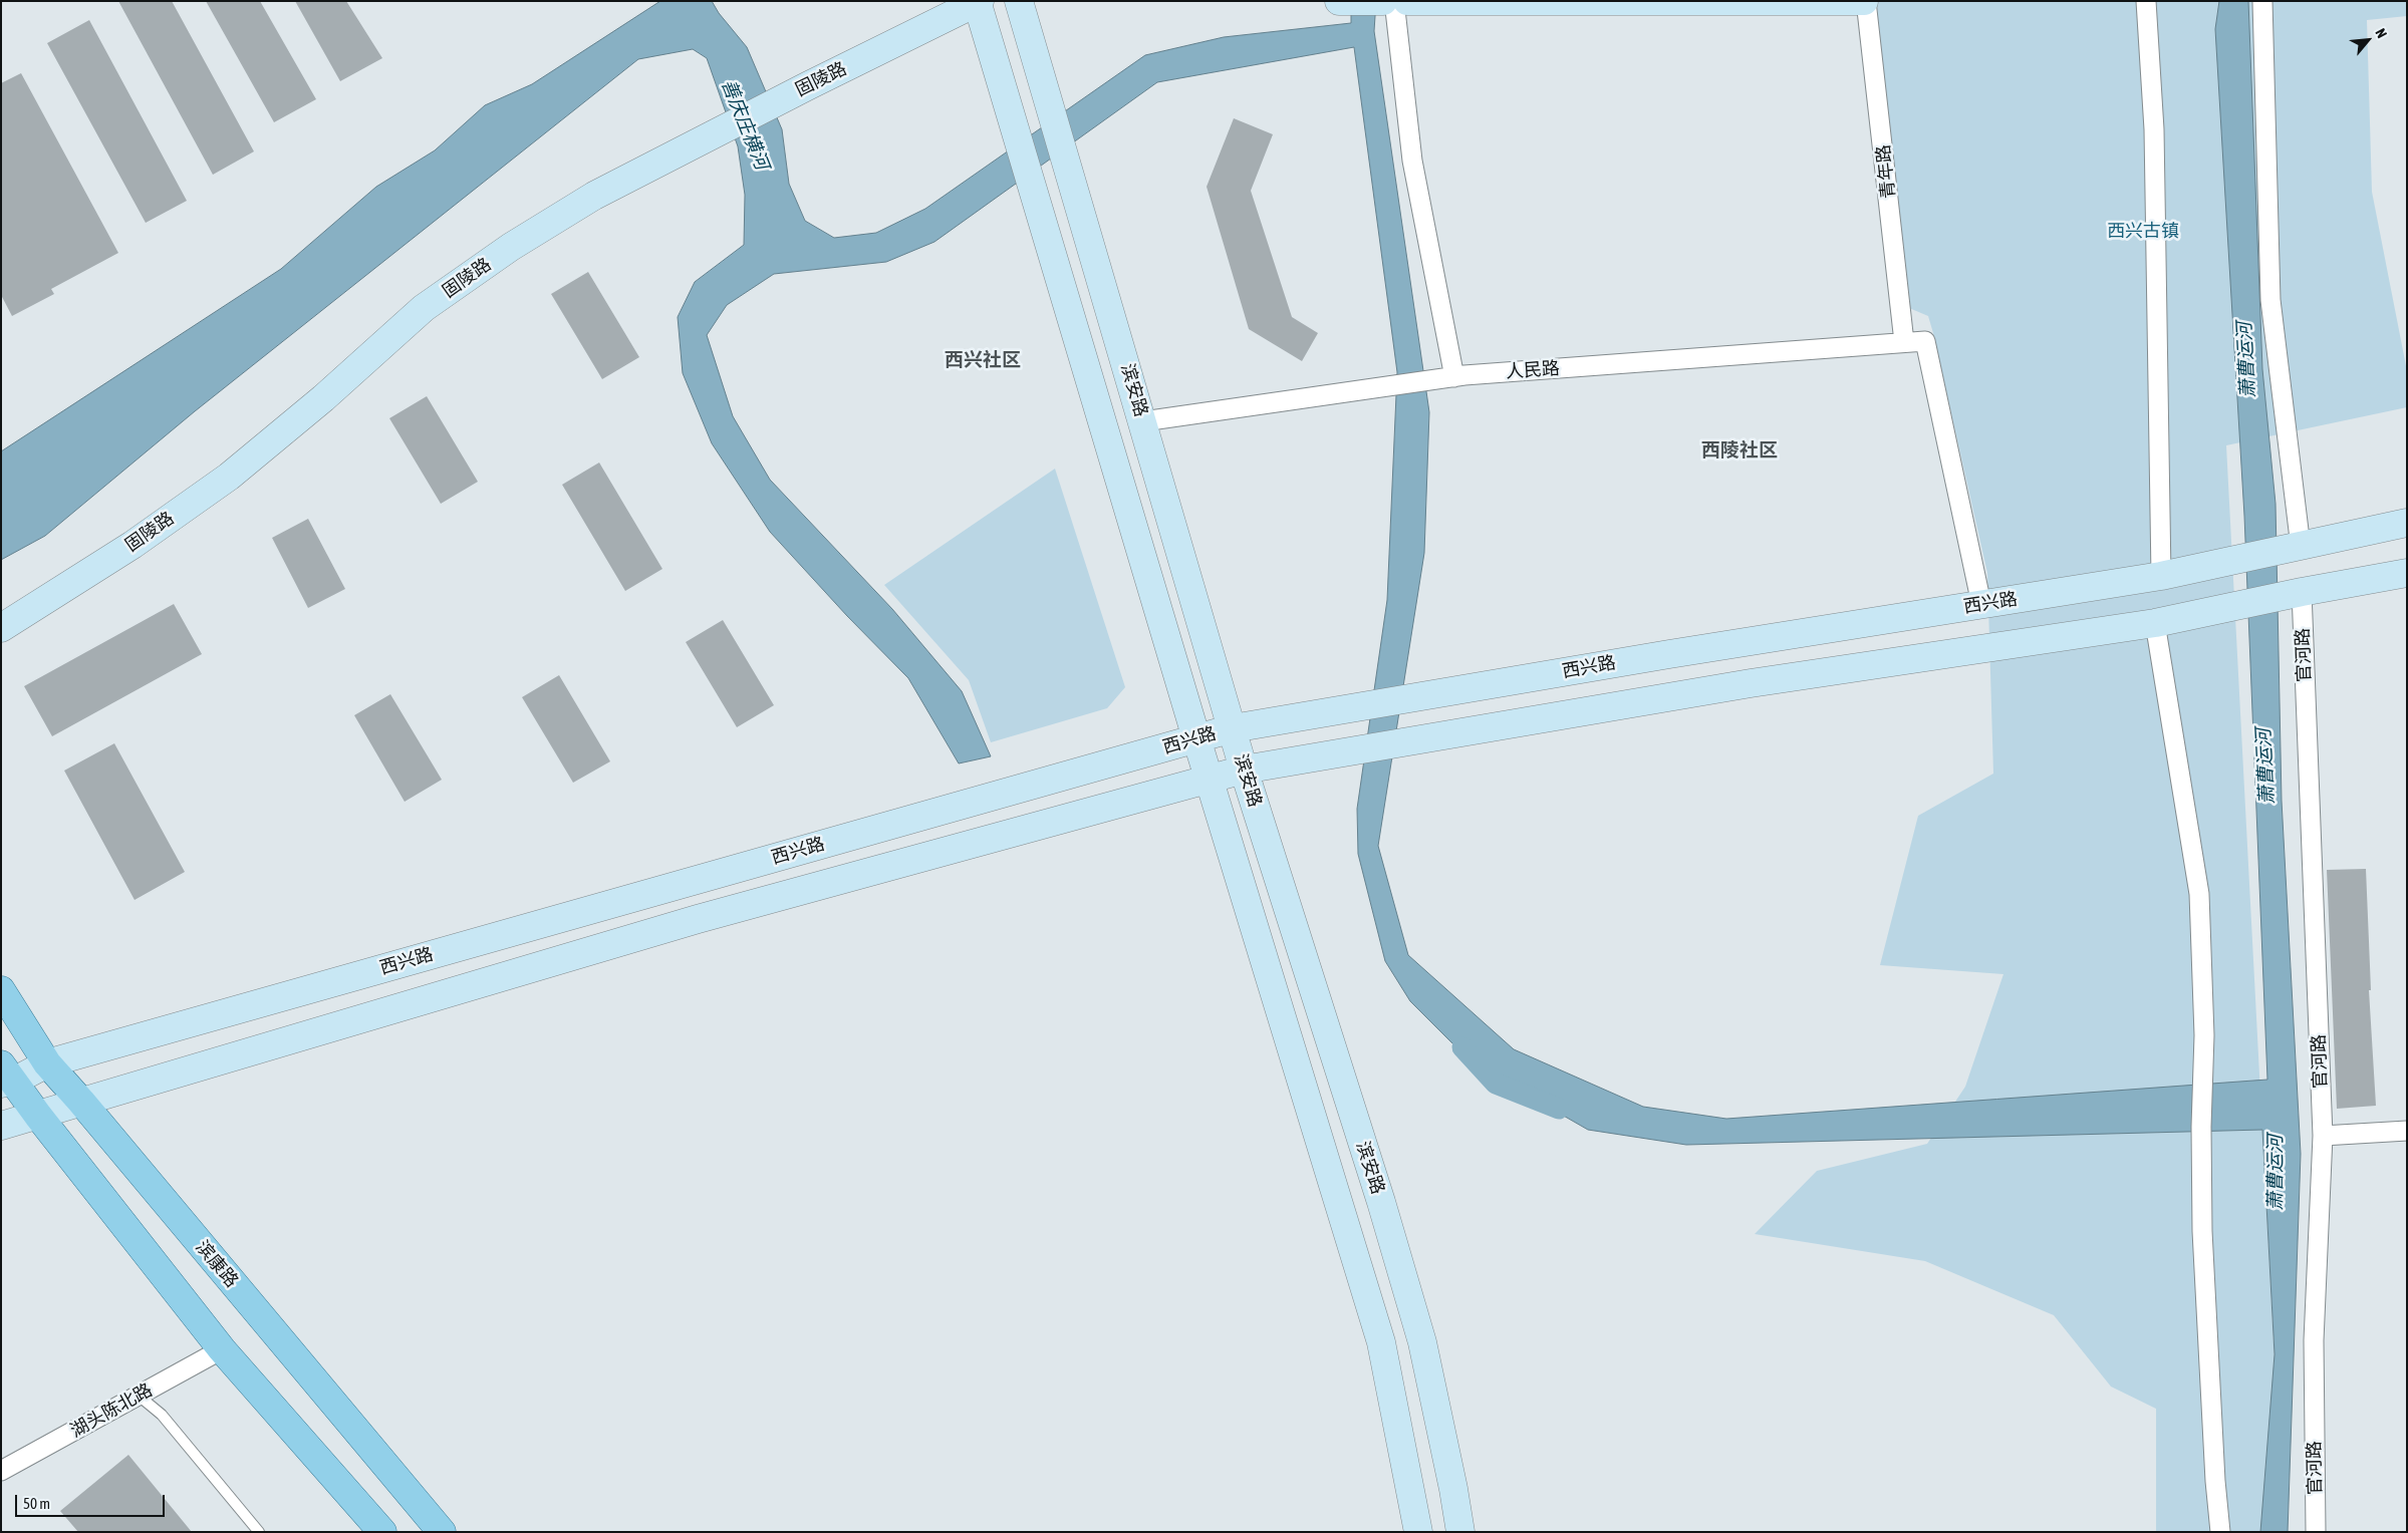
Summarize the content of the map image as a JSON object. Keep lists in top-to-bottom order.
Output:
{
  "streets": {
    "main road": [
      "固陵路",
      "滨安路",
      "西兴路",
      "滨康路"
    ],
    "street": [
      "青年路",
      "人民路",
      "官河路",
      "湖头陈北路"
    ]
  },
  "crossings": [
    ["固陵路", "滨安路"],
    ["青年路", "人民路"],
    ["人民路", "滨安路"],
    ["人民路", "西兴路"],
    ["滨安路", "西兴路"],
    ["西兴路", "滨康路"]
  ],
  "districts": ["西兴社区", "西陵社区"],
  "water": ["善庆庄横河", "萧曹运河"],
  "parks": ["西兴古镇"],
  "scale_bar": "50 m",
  "north": "top right"
}
